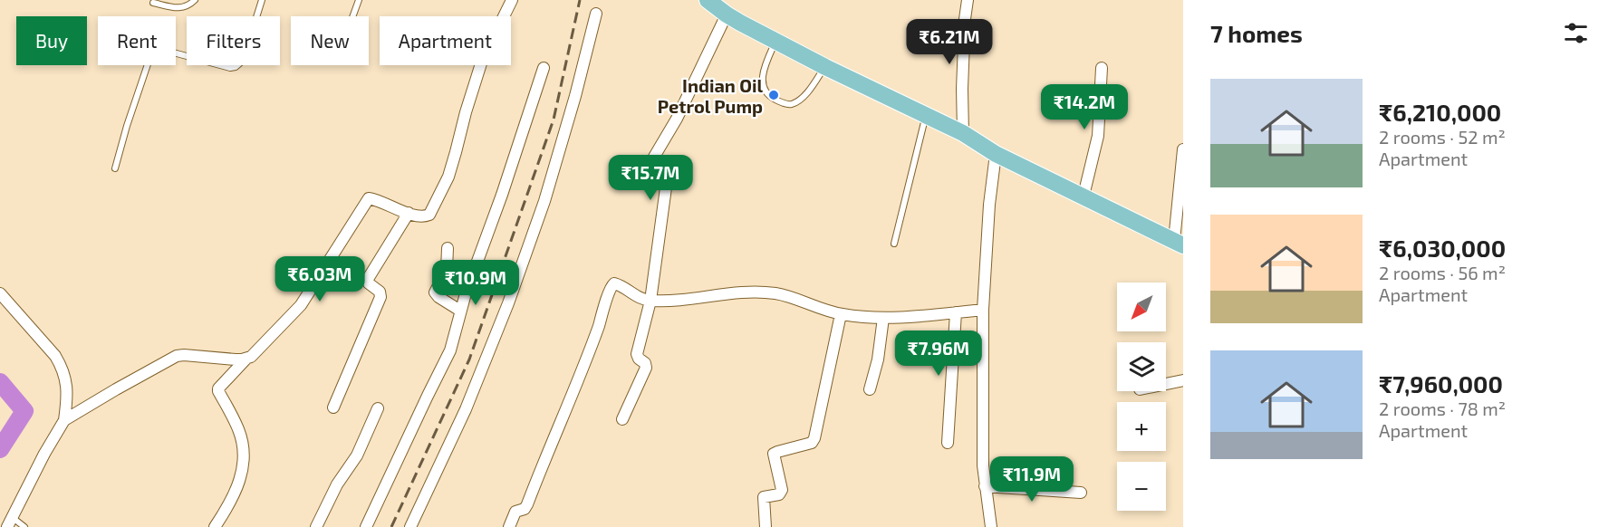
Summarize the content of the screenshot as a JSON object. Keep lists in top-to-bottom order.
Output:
{
  "places": ["Indian Oil Petrol Pump"],
  "north": "bottom left",
  "page": {
    "heading": "7 homes",
    "chip": [
      "Buy",
      "Rent",
      "Filters",
      "New",
      "Apartment"
    ],
    "price": [
      "₹6.21M",
      "₹14.2M",
      "₹15.7M",
      "₹6.03M",
      "₹10.9M",
      "₹7.96M",
      "₹11.9M"
    ],
    "list": [
      {
        "name": "₹6,210,000",
        "note": "2 rooms · 52 m² · Apartment"
      },
      {
        "name": "₹6,030,000",
        "note": "2 rooms · 56 m² · Apartment"
      },
      {
        "name": "₹7,960,000",
        "note": "2 rooms · 78 m² · Apartment"
      }
    ],
    "map_buttons": ["+", "−"]
  }
}
